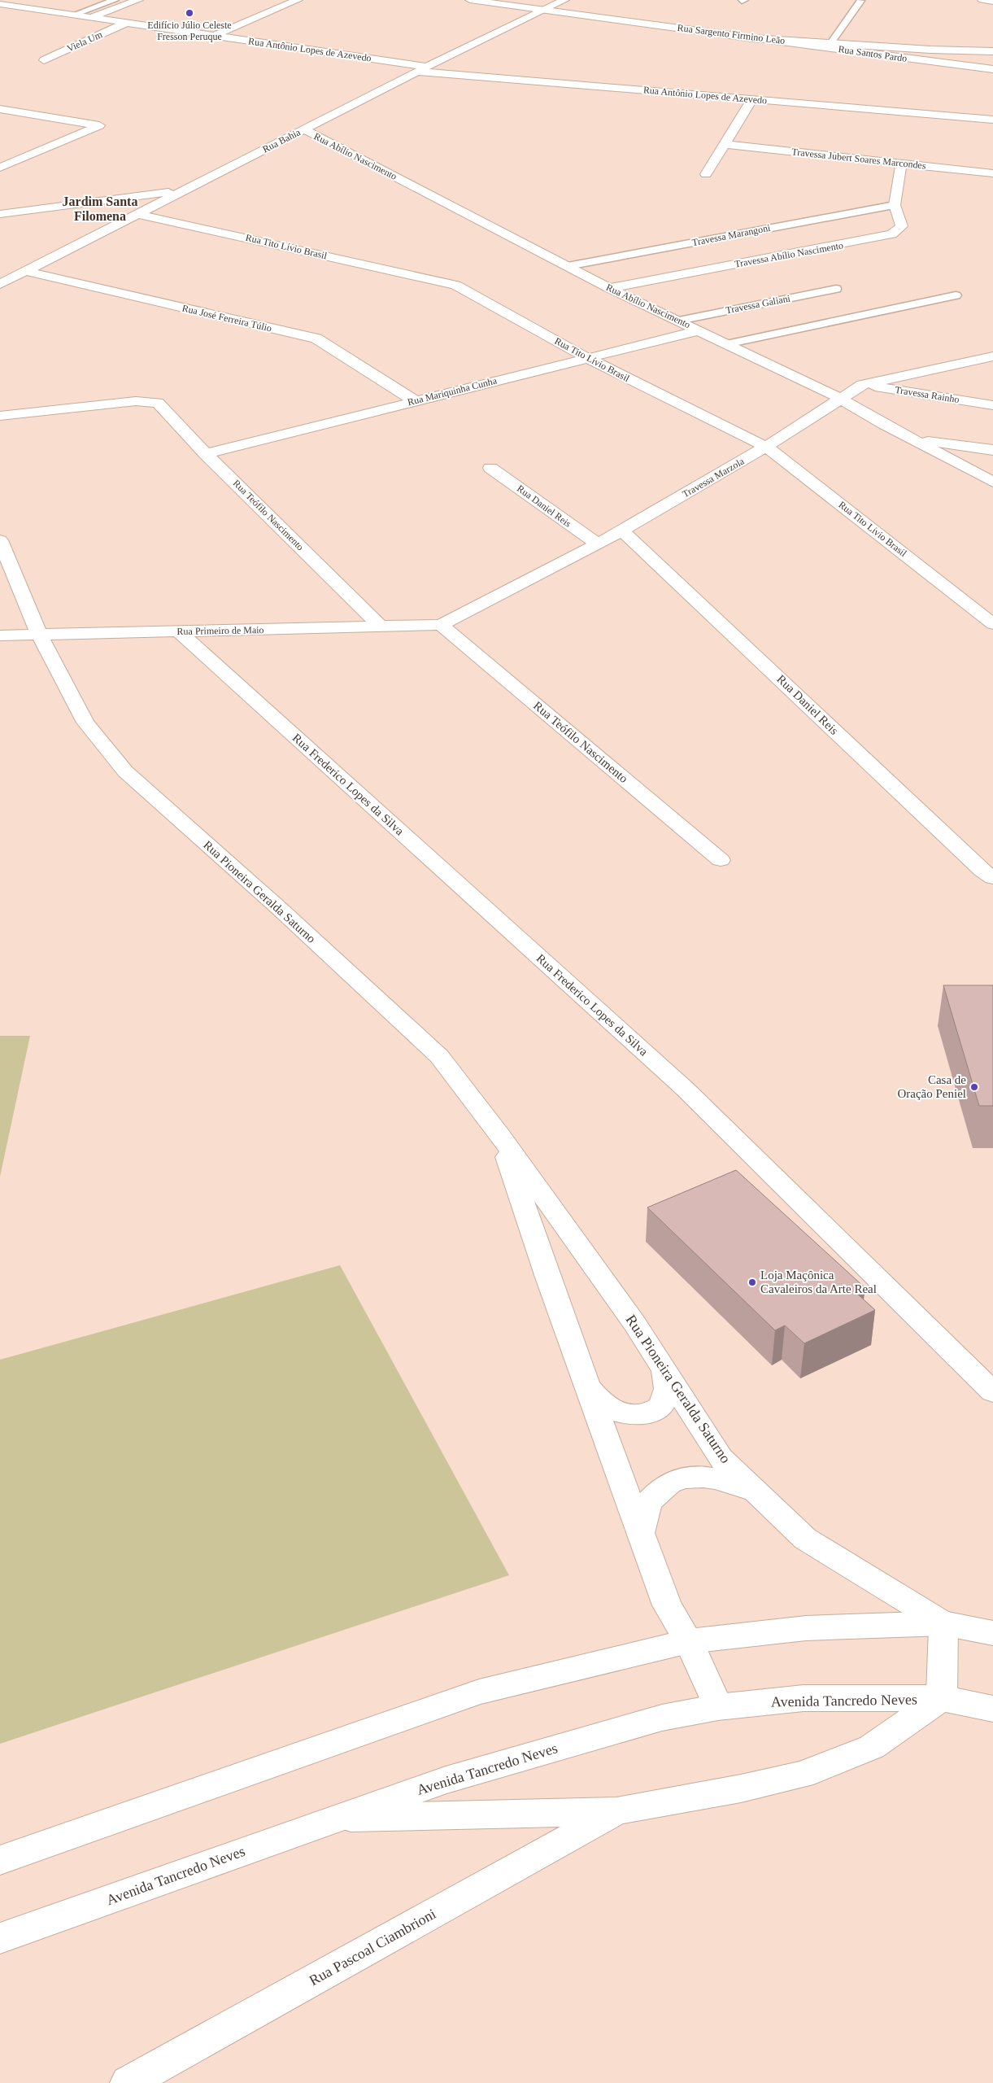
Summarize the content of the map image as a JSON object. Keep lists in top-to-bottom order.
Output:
{
  "streets": {
    "street": [
      "Rua Sargento Firmino Leão",
      "Viela Um",
      "Rua Antônio Lopes de Azevedo",
      "Rua Santos Pardo",
      "Rua Bahia",
      "Rua Abílio Nascimento",
      "Travessa Jubert Soares Marcondes",
      "Rua Tito Lívio Brasil",
      "Travessa Abílio Nascimento",
      "Rua José Ferreira Túlio",
      "Rua Mariquinha Cunha",
      "Travessa Rainho",
      "Travessa Marzola",
      "Rua Daniel Reis",
      "Rua Teófilo Nascimento",
      "Rua Primeiro de Maio",
      "Rua Frederico Lopes da Silva",
      "Rua Pioneira Geralda Saturno",
      "Avenida Tancredo Neves",
      "Rua Pascoal Ciambrioni"
    ],
    "lane": ["Travessa Marangoni", "Travessa Galiani"]
  },
  "crossings": [
    ["Rua Sargento Firmino Leão", "Rua Santos Pardo"],
    ["Rua Sargento Firmino Leão", "Rua Bahia"],
    ["Viela Um", "Rua Antônio Lopes de Azevedo"],
    ["Rua Antônio Lopes de Azevedo", "Rua Bahia"],
    ["Rua Bahia", "Rua Abílio Nascimento"],
    ["Rua Bahia", "Rua Tito Lívio Brasil"],
    ["Rua Bahia", "Rua José Ferreira Túlio"],
    ["Rua Abílio Nascimento", "Travessa Marangoni"],
    ["Rua Abílio Nascimento", "Travessa Abílio Nascimento"],
    ["Rua Abílio Nascimento", "Travessa Galiani"],
    ["Rua Abílio Nascimento", "Rua Mariquinha Cunha"],
    ["Rua Abílio Nascimento", "Travessa Marzola"],
    ["Travessa Jubert Soares Marcondes", "Travessa Abílio Nascimento"],
    ["Travessa Marangoni", "Travessa Abílio Nascimento"],
    ["Rua Tito Lívio Brasil", "Rua Mariquinha Cunha"],
    ["Rua Tito Lívio Brasil", "Travessa Marzola"],
    ["Rua José Ferreira Túlio", "Rua Mariquinha Cunha"],
    ["Rua Mariquinha Cunha", "Rua Teófilo Nascimento"],
    ["Travessa Rainho", "Travessa Marzola"],
    ["Travessa Marzola", "Rua Daniel Reis"],
    ["Travessa Marzola", "Rua Teófilo Nascimento"],
    ["Travessa Marzola", "Rua Primeiro de Maio"],
    ["Rua Teófilo Nascimento", "Rua Primeiro de Maio"],
    ["Rua Primeiro de Maio", "Rua Frederico Lopes da Silva"],
    ["Rua Primeiro de Maio", "Rua Pioneira Geralda Saturno"],
    ["Rua Pioneira Geralda Saturno", "Avenida Tancredo Neves"]
  ],
  "districts": ["Jardim Santa Filomena"],
  "places": ["Edifício Júlio Celeste Fresson Peruque", "Casa de Oração Peniel", "Loja Maçônica Cavaleiros da Arte Real"]
}
